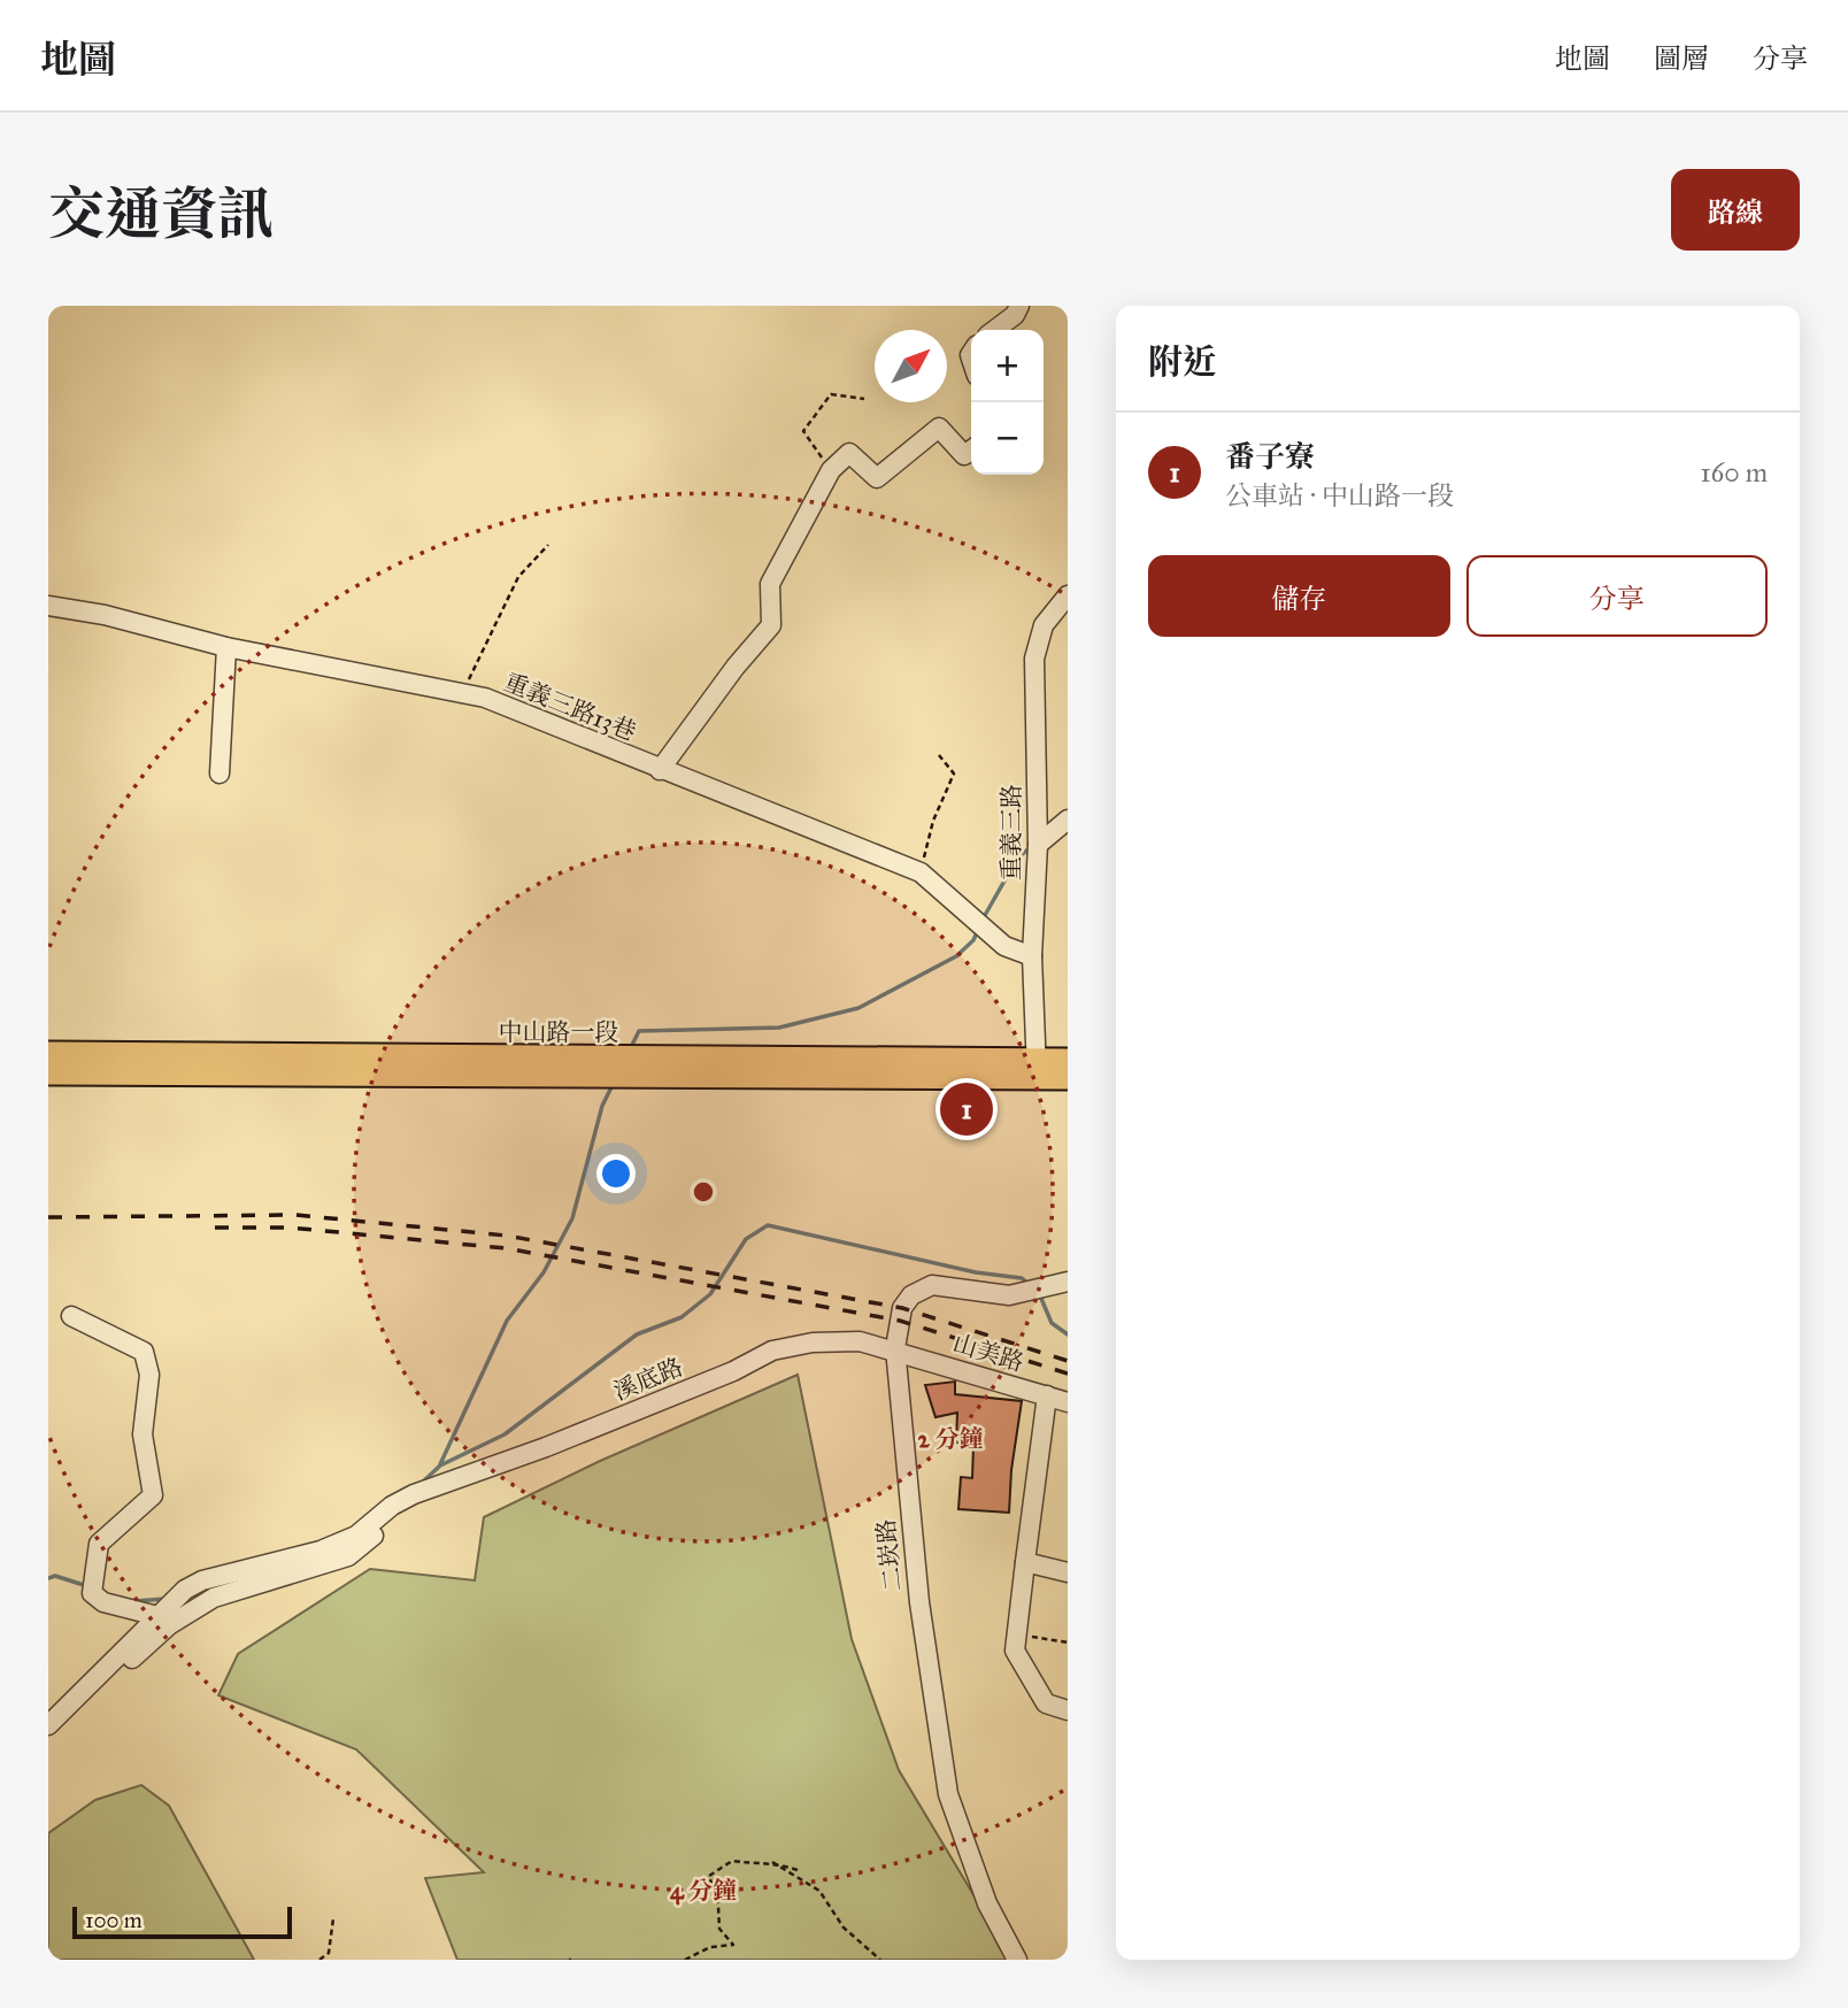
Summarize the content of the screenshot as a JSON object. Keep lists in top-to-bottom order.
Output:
{
  "streets": {
    "main road": ["中山路一段"],
    "street": [
      "重義三路13巷",
      "重義三路",
      "山美路",
      "溪底路",
      "二崁路"
    ]
  },
  "crossings": [
    ["重義三路13巷", "重義三路"],
    ["重義三路", "中山路一段"],
    ["山美路", "溪底路"],
    ["山美路", "二崁路"],
    ["溪底路", "二崁路"]
  ],
  "scale_bar": "100 m",
  "north": "top right",
  "page": {
    "header": "地圖",
    "nav": ["地圖", "圖層", "分享"],
    "title": "交通資訊",
    "buttons": [
      "路線",
      ["儲存", "分享"]
    ],
    "heading": "附近",
    "map_buttons": ["+", "−"],
    "list": [
      {
        "mark": "1",
        "name": "番子寮",
        "note": "公車站 · 中山路一段",
        "value": "160 m"
      }
    ],
    "pins": "1",
    "scale": "100 m"
  },
  "rings": ["2 分鐘", "4 分鐘"]
}
